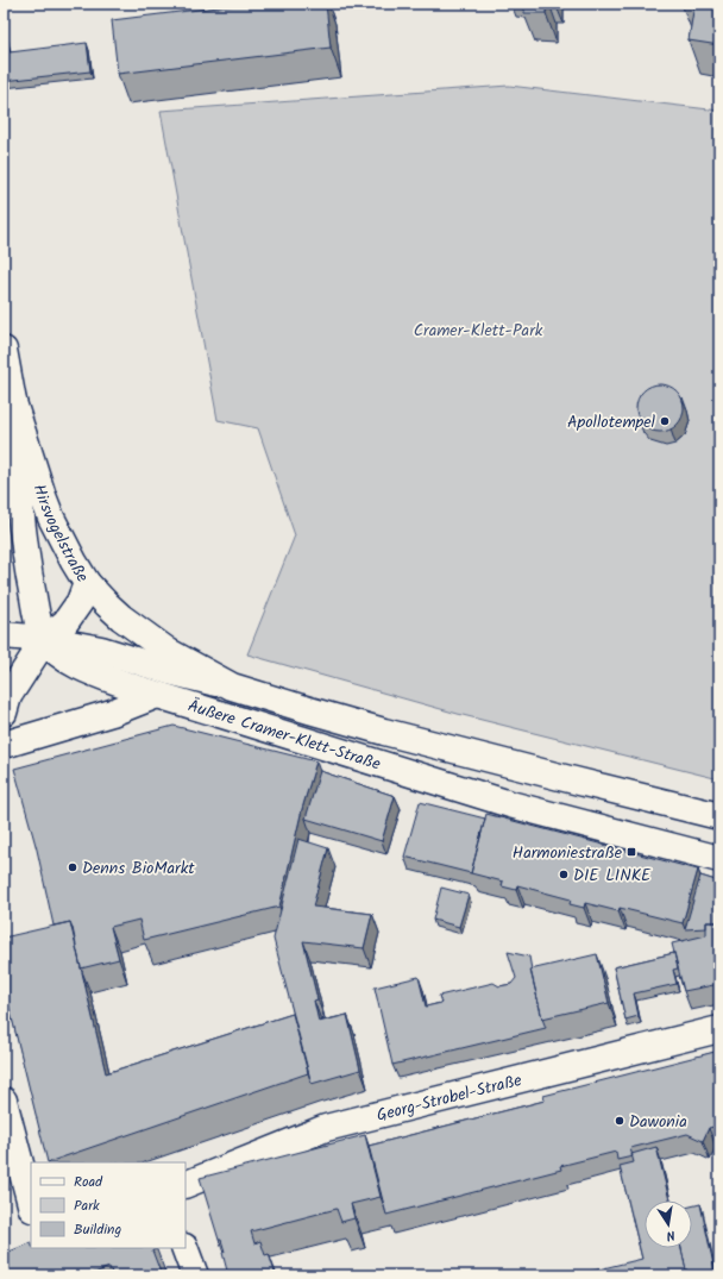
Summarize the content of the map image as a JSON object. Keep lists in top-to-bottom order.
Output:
{
  "streets": {
    "main road": ["Hirsvogelstraße", "Äußere Cramer-Klett-Straße", "Georg-Strobel-Straße"]
  },
  "crossings": [
    ["Hirsvogelstraße", "Äußere Cramer-Klett-Straße"]
  ],
  "parks": ["Cramer-Klett-Park"],
  "places": {
    "other": [
      "Apollotempel",
      "Denns BioMarkt",
      "DIE LINKE",
      "Dawonia"
    ],
    "transit": ["Harmoniestraße"]
  },
  "legend": ["Road", "Park", "Building"],
  "north": "bottom"
}
